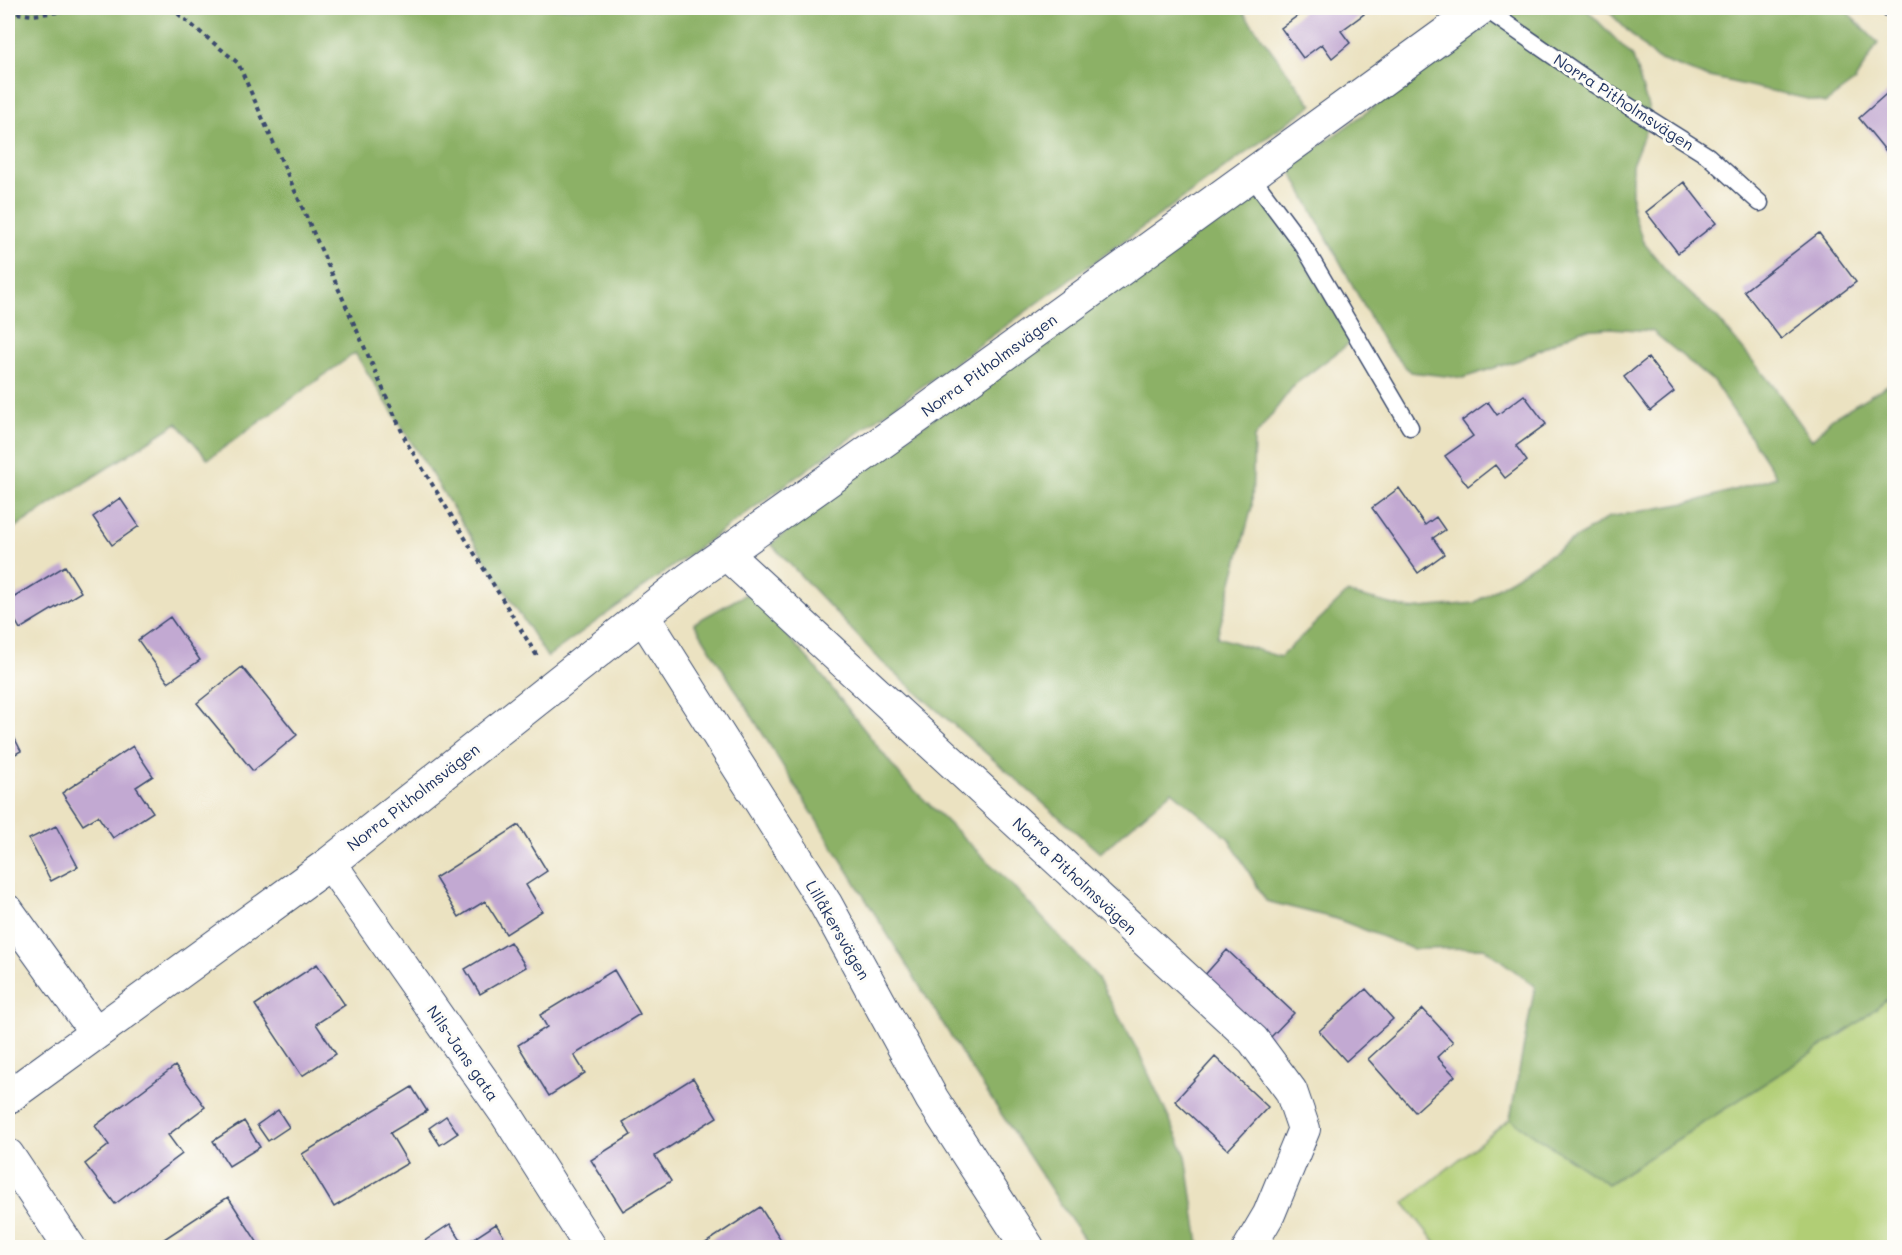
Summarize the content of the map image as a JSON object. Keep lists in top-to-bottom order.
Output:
{
  "streets": {
    "street": ["Norra Pitholmsvägen", "Lillåkersvägen", "Nils-Jans gata"]
  },
  "crossings": [
    ["Norra Pitholmsvägen", "Lillåkersvägen"],
    ["Norra Pitholmsvägen", "Nils-Jans gata"]
  ]
}
